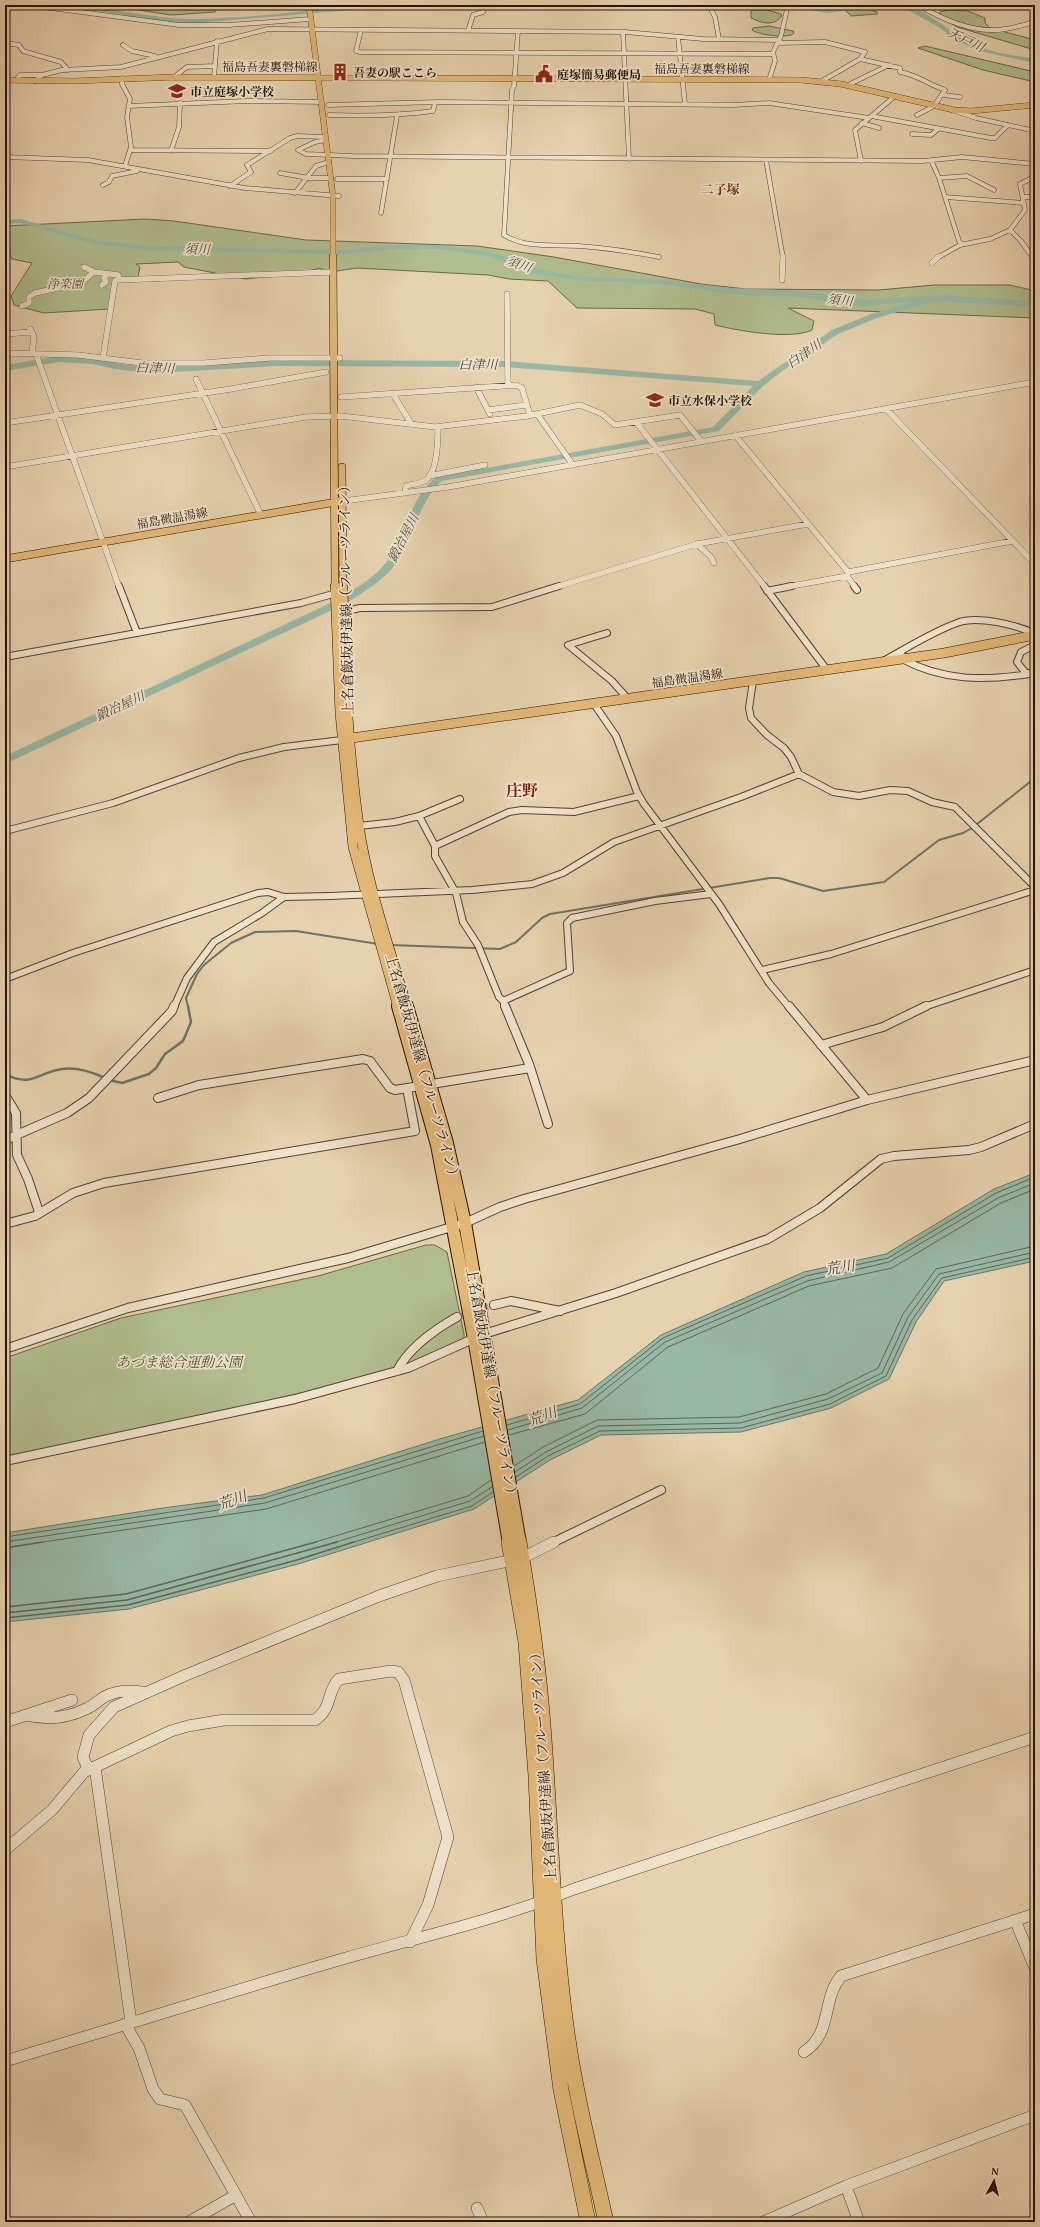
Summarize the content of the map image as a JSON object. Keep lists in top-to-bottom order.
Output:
{
  "streets": {
    "main road": ["福島吾妻裏磐梯線", "福島微温湯線", "上名倉飯坂伊達線（フルーツライン）"]
  },
  "crossings": [
    ["福島吾妻裏磐梯線", "上名倉飯坂伊達線（フルーツライン）"],
    ["福島微温湯線", "上名倉飯坂伊達線（フルーツライン）"]
  ],
  "districts": ["二子塚", "庄野"],
  "water": [
    "天戸川",
    "須川",
    "白津川",
    "鍛冶屋川",
    "荒川"
  ],
  "parks": ["浄楽園", "あづま総合運動公園"],
  "places": {
    "building": ["吾妻の駅ここら"],
    "public building": ["庭塚簡易郵便局"],
    "school or university": ["市立庭塚小学校", "市立水保小学校"]
  },
  "north": "top"
}
